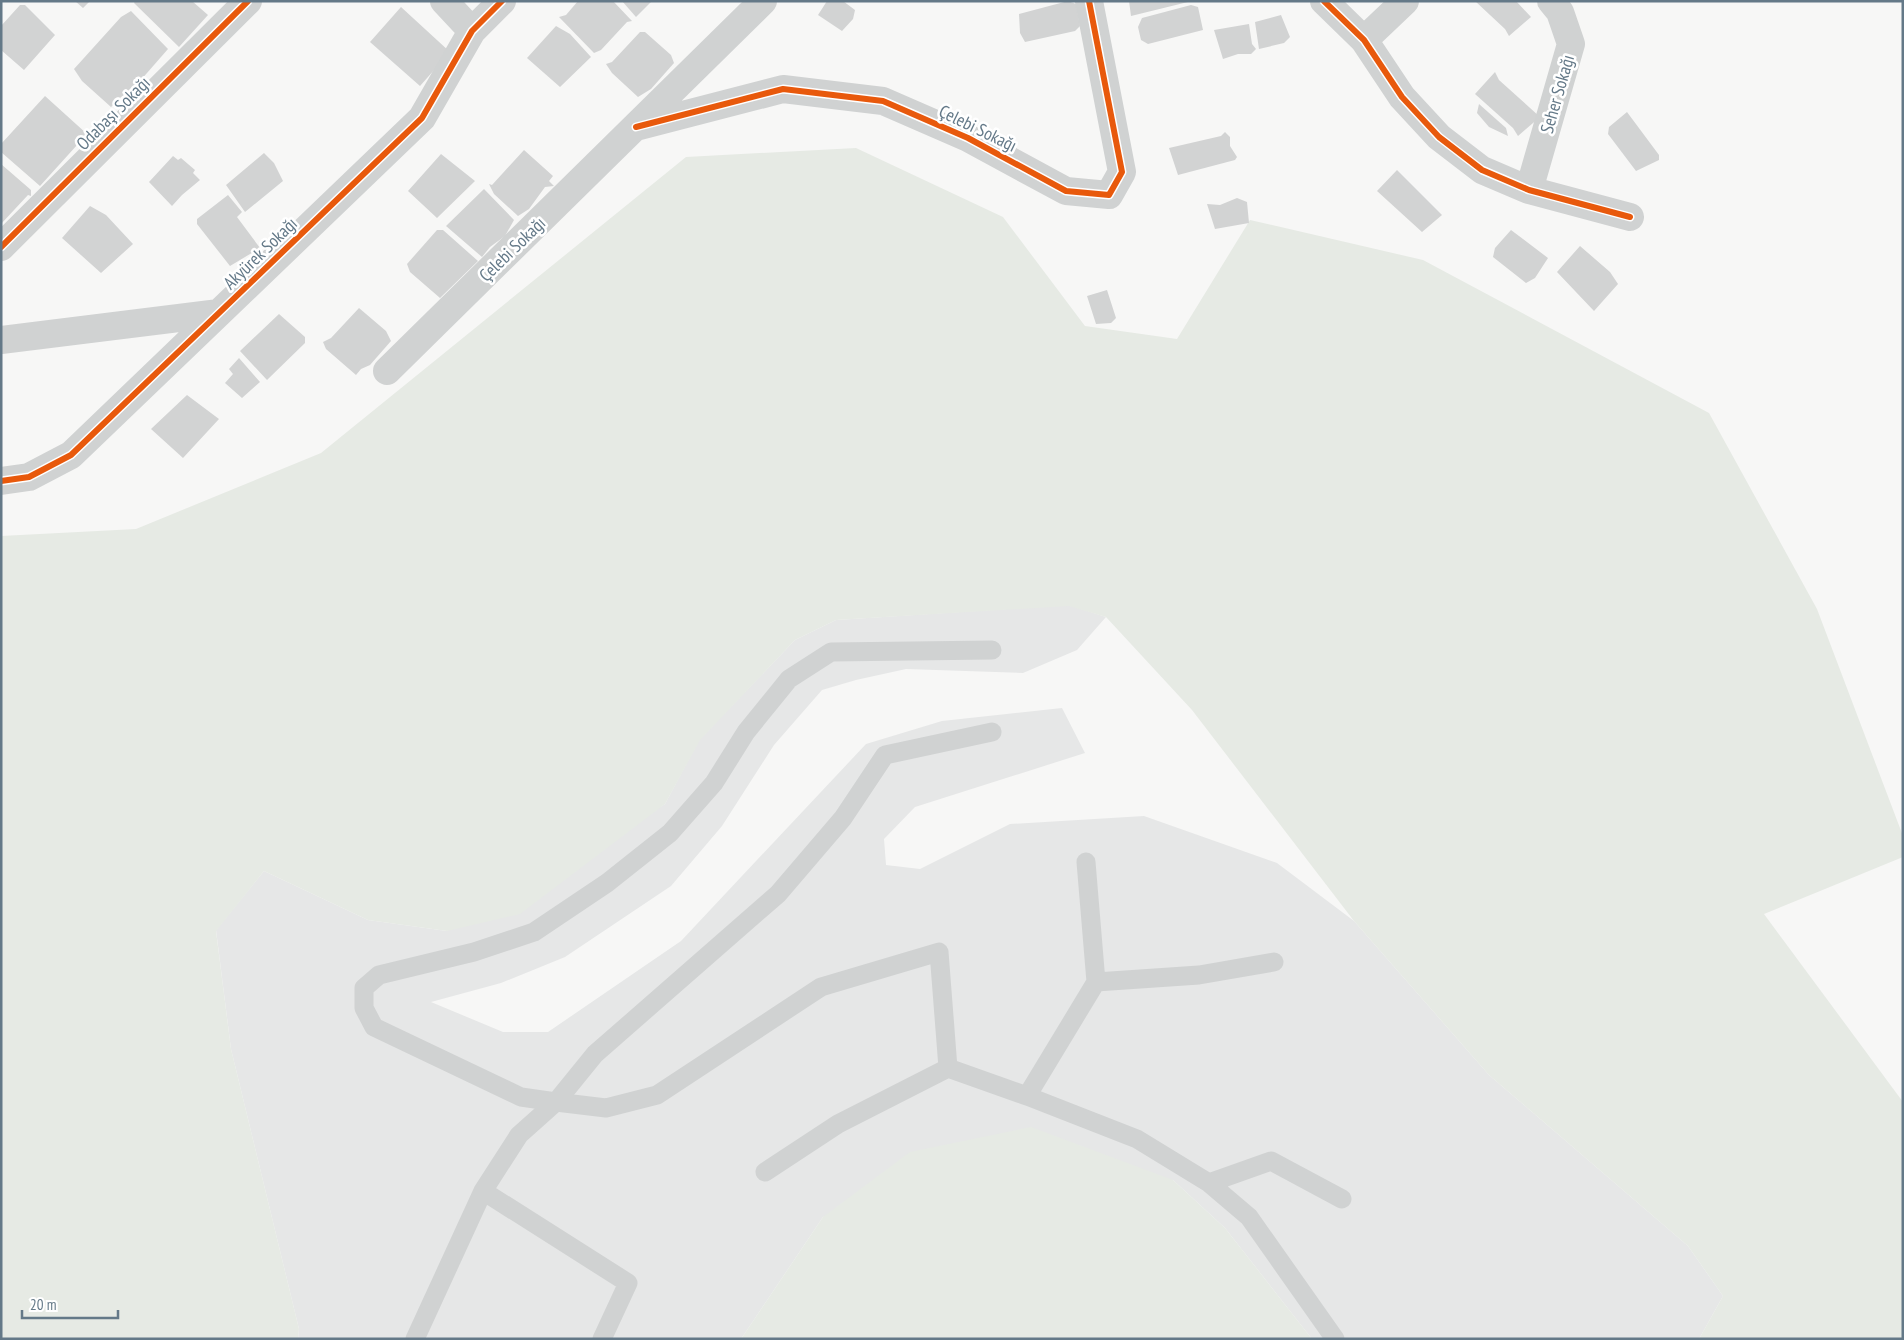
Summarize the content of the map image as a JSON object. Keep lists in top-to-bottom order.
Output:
{
  "streets": {
    "street": [
      "Seher Sokağı",
      "Odabaşı Sokağı",
      "Çelebi Sokağı",
      "Akyürek Sokağı"
    ]
  },
  "scale_bar": "20 m"
}
